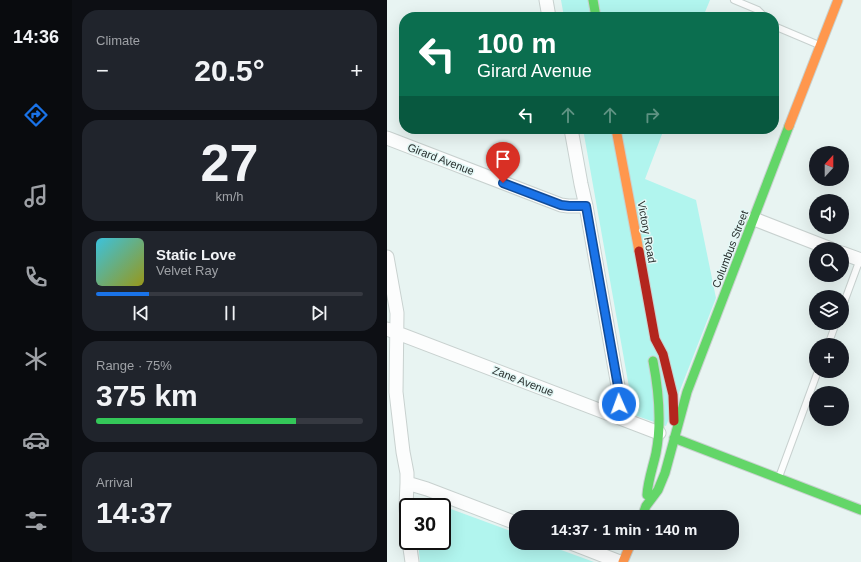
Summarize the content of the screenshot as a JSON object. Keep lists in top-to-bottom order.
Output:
{
  "streets": {
    "street": [
      "Girard Avenue",
      "Victory Road",
      "Columbus Street",
      "Zane Avenue"
    ]
  },
  "crossings": [
    ["Victory Road", "Columbus Street"],
    ["Victory Road", "Zane Avenue"],
    ["Columbus Street", "Zane Avenue"]
  ],
  "north": "top",
  "page": {
    "tabs": "14:36",
    "tile": [
      "Climate",
      ["27", "km/h"],
      ["Range · 75%", "375 km"],
      ["Arrival", "14:37"]
    ],
    "turn": ["100 m", "Girard Avenue"],
    "heat": ["−", "20.5°", "+"],
    "map_buttons": ["+", "−"],
    "song": ["Static Love", "Velvet Ray"],
    "limit": "30",
    "trip": "14:37 · 1 min · 140 m"
  }
}
